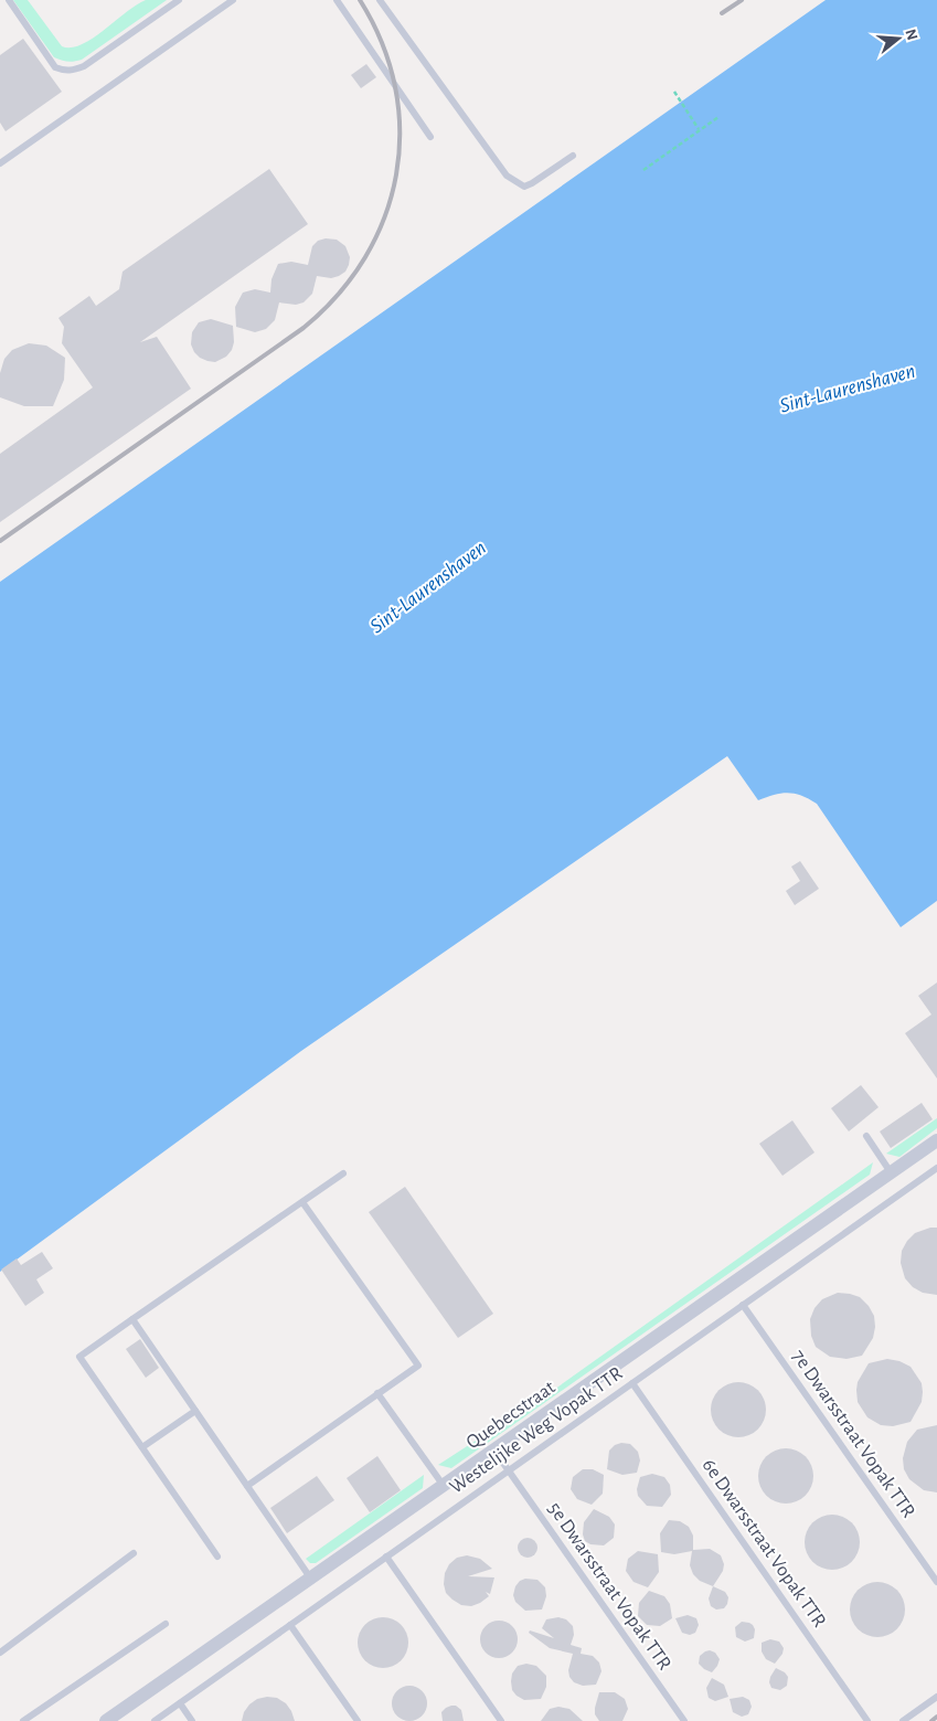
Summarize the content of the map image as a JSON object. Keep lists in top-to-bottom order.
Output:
{
  "streets": {
    "street": ["Quebecstraat"],
    "lane": [
      "Westelijke Weg Vopak TTR",
      "7e Dwarsstraat Vopak TTR",
      "6e Dwarsstraat Vopak TTR",
      "5e Dwarsstraat Vopak TTR"
    ]
  },
  "crossings": [
    ["Quebecstraat", "5e Dwarsstraat Vopak TTR"],
    ["Westelijke Weg Vopak TTR", "7e Dwarsstraat Vopak TTR"],
    ["Westelijke Weg Vopak TTR", "6e Dwarsstraat Vopak TTR"],
    ["Westelijke Weg Vopak TTR", "5e Dwarsstraat Vopak TTR"]
  ],
  "water": ["Sint-Laurenshaven"],
  "north": "right"
}
